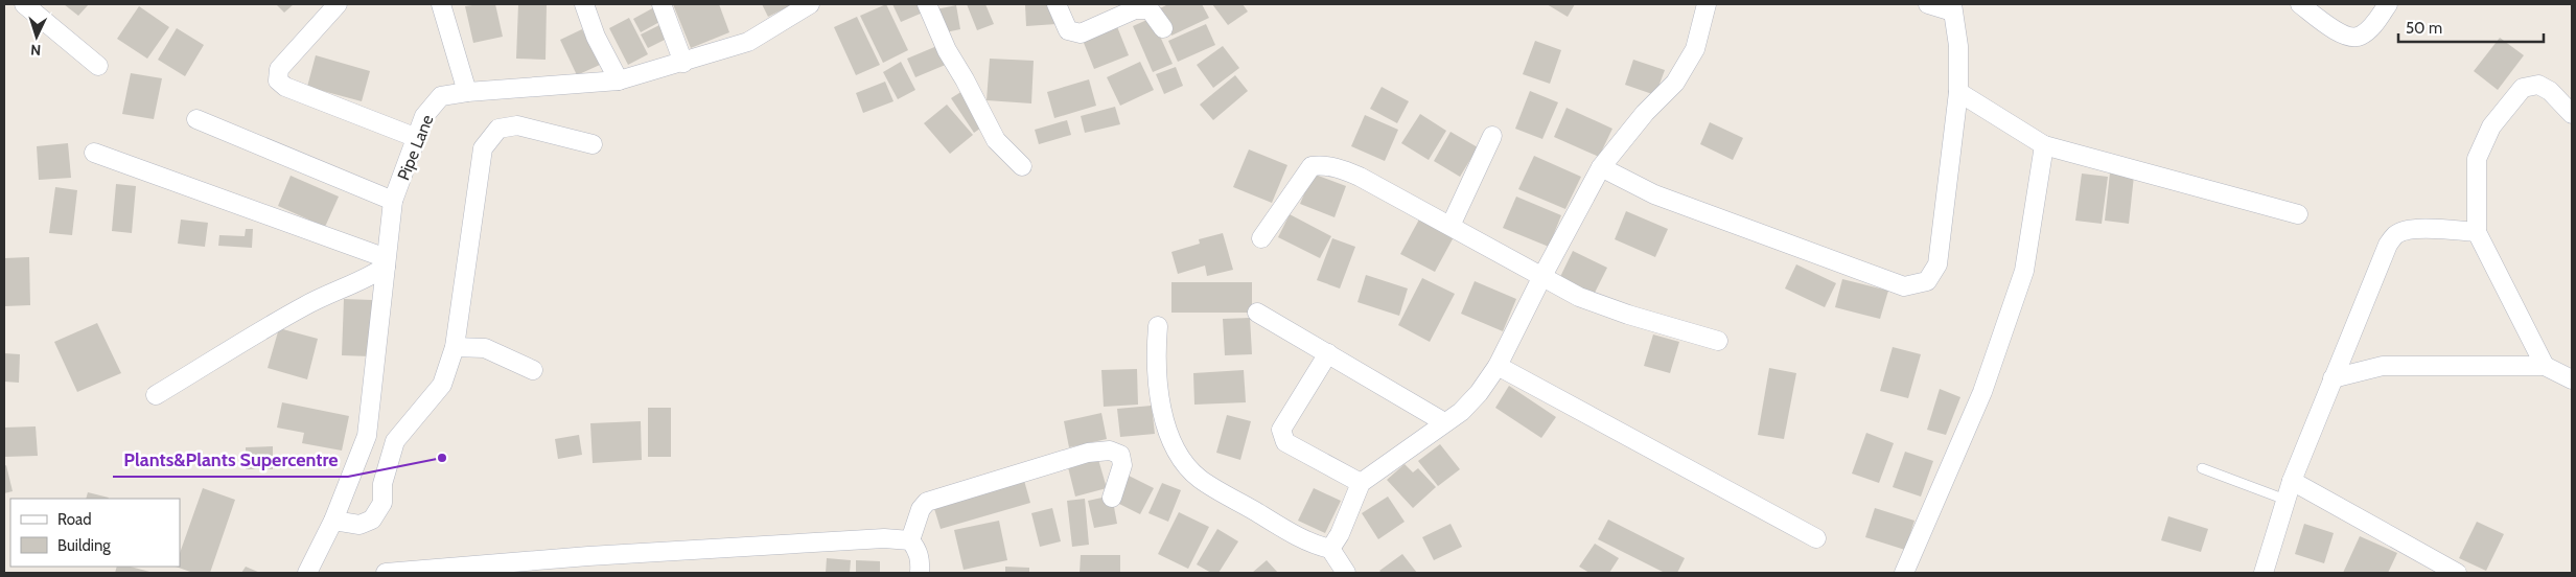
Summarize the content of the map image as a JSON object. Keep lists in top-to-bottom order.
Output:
{
  "streets": {
    "street": ["Pipe Lane"]
  },
  "places": ["Plants&Plants Supercentre"],
  "legend": ["Road", "Building"],
  "scale_bar": "50 m",
  "north": "bottom"
}
